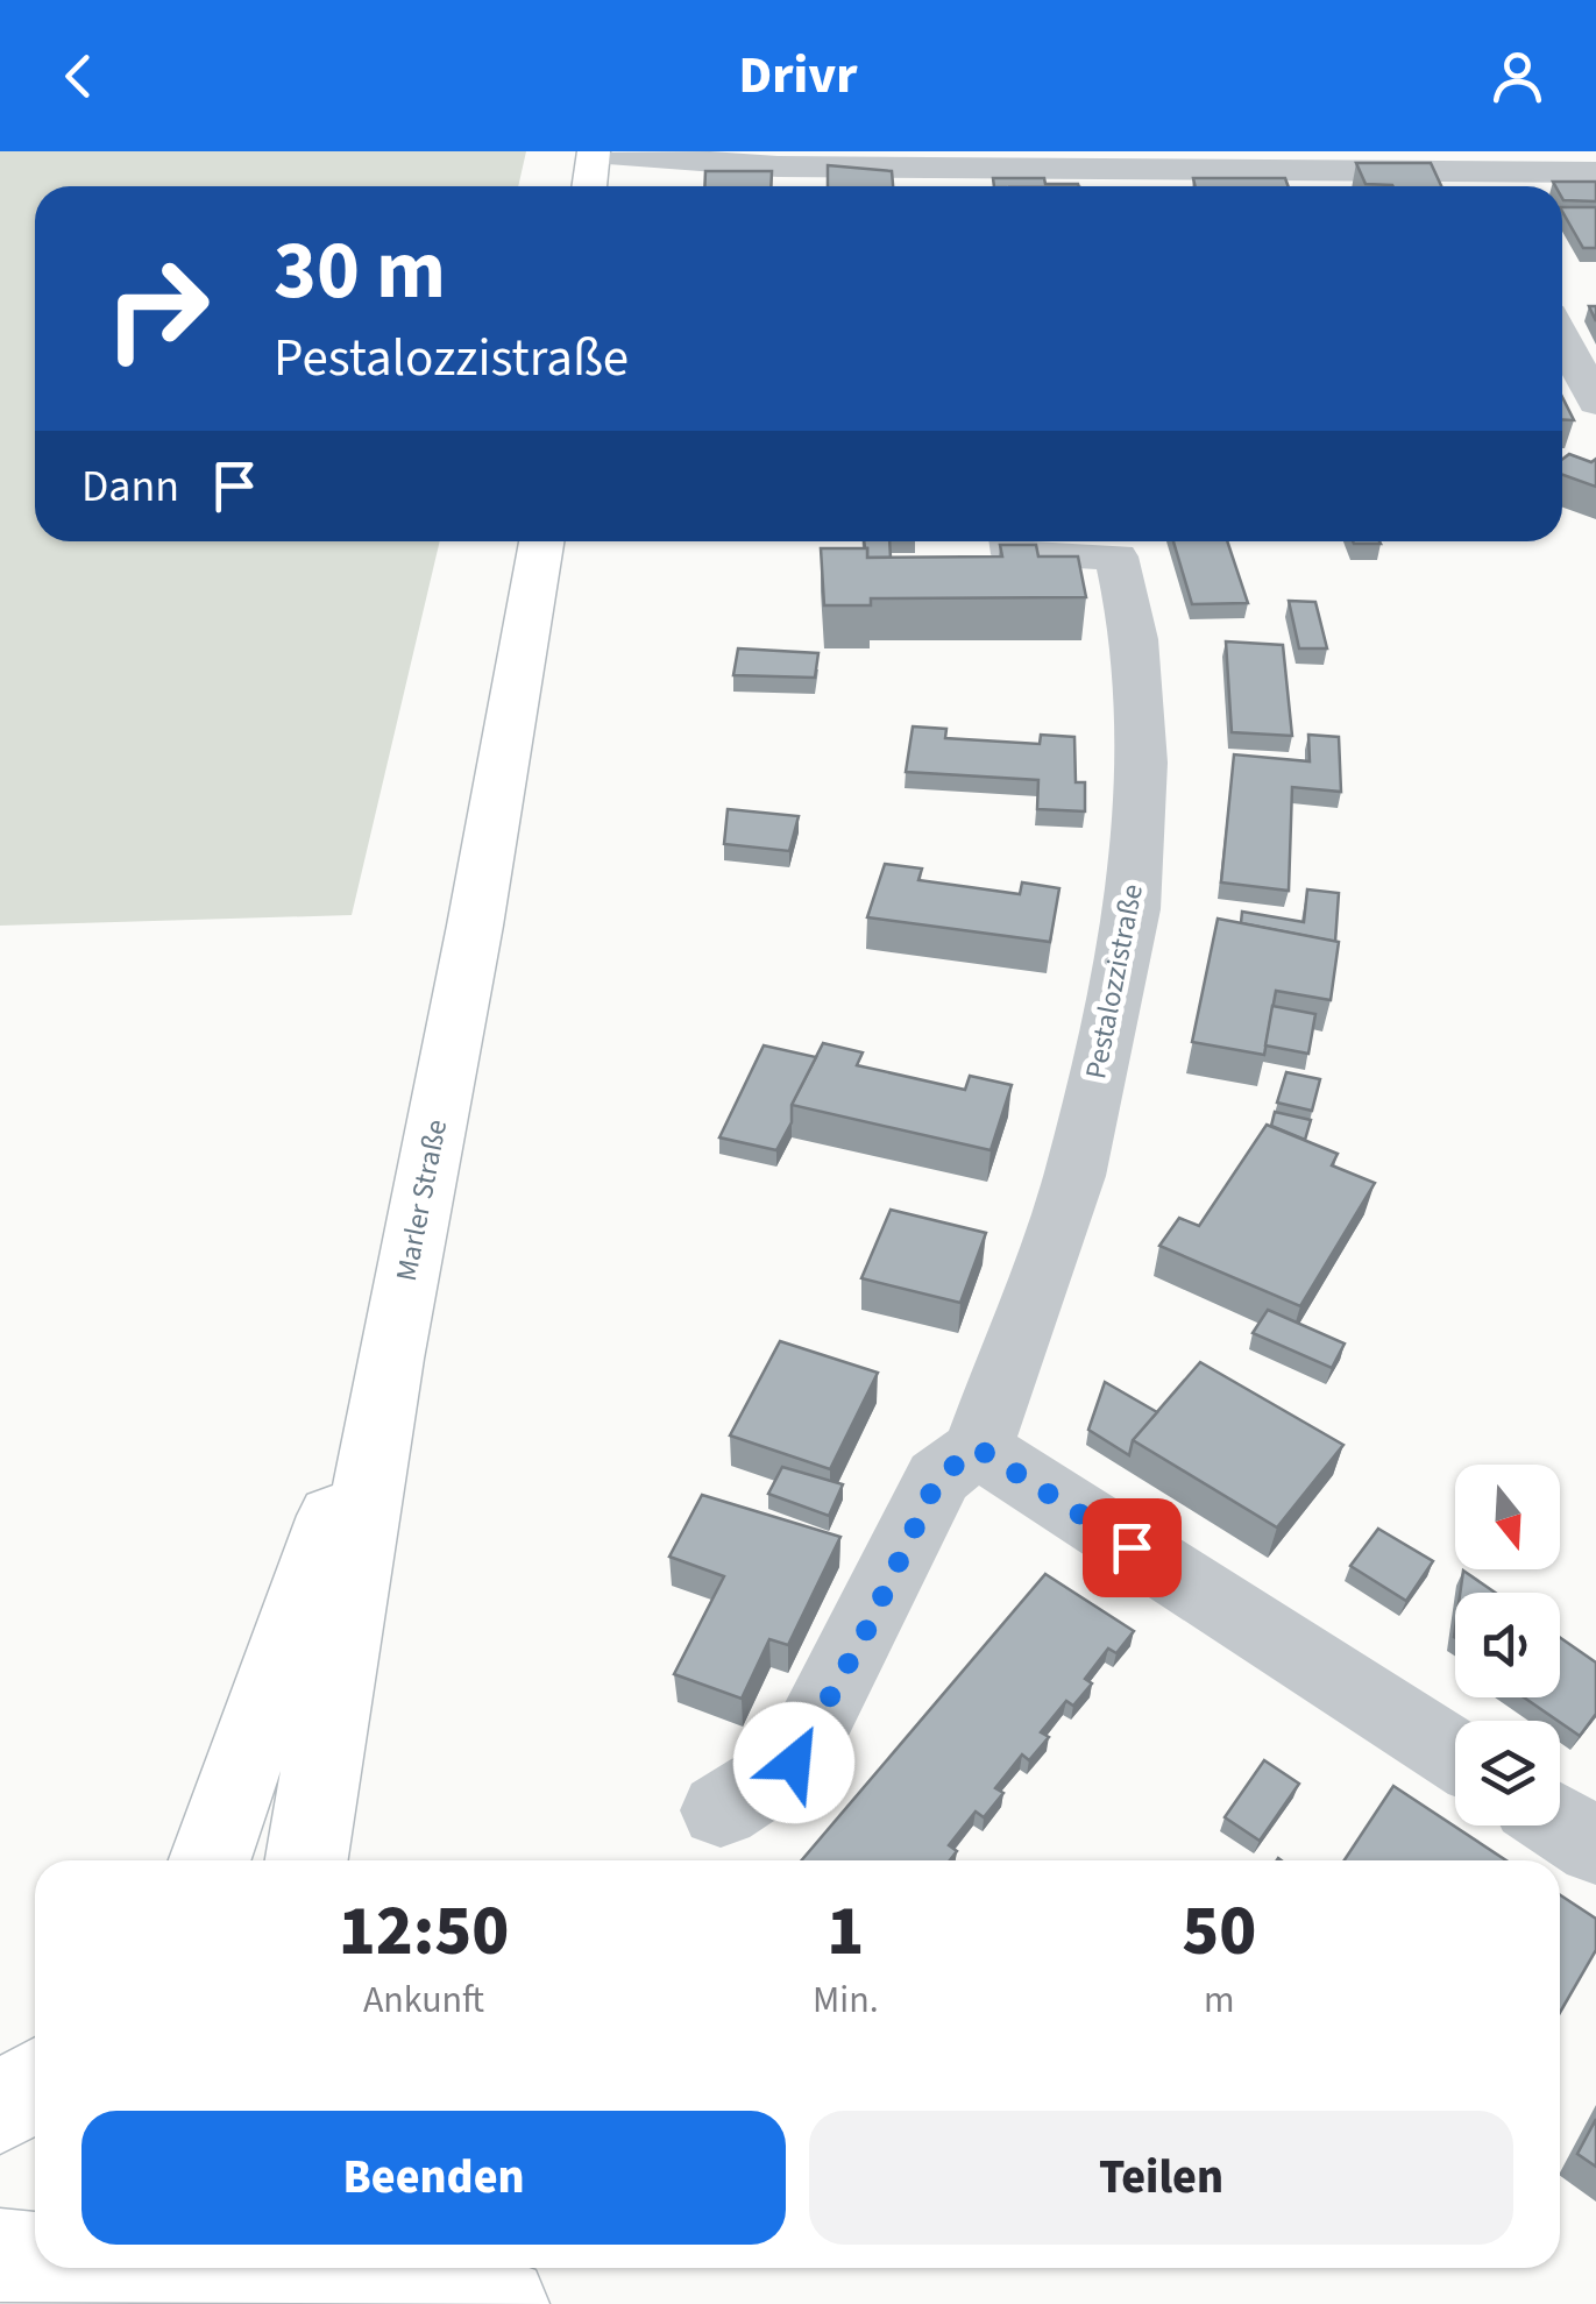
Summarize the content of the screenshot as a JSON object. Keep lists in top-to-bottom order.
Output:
{
  "streets": {
    "main road": ["Marler Straße"],
    "street": ["Pestalozzistraße"]
  },
  "north": "bottom",
  "page": {
    "header": "Drivr",
    "turn": ["30 m", "Pestalozzistraße"],
    "then": "Dann",
    "eta": [
      "12:50",
      "Ankunft",
      "1",
      "Min.",
      "50",
      "m"
    ],
    "buttons": ["Beenden", "Teilen"]
  }
}
